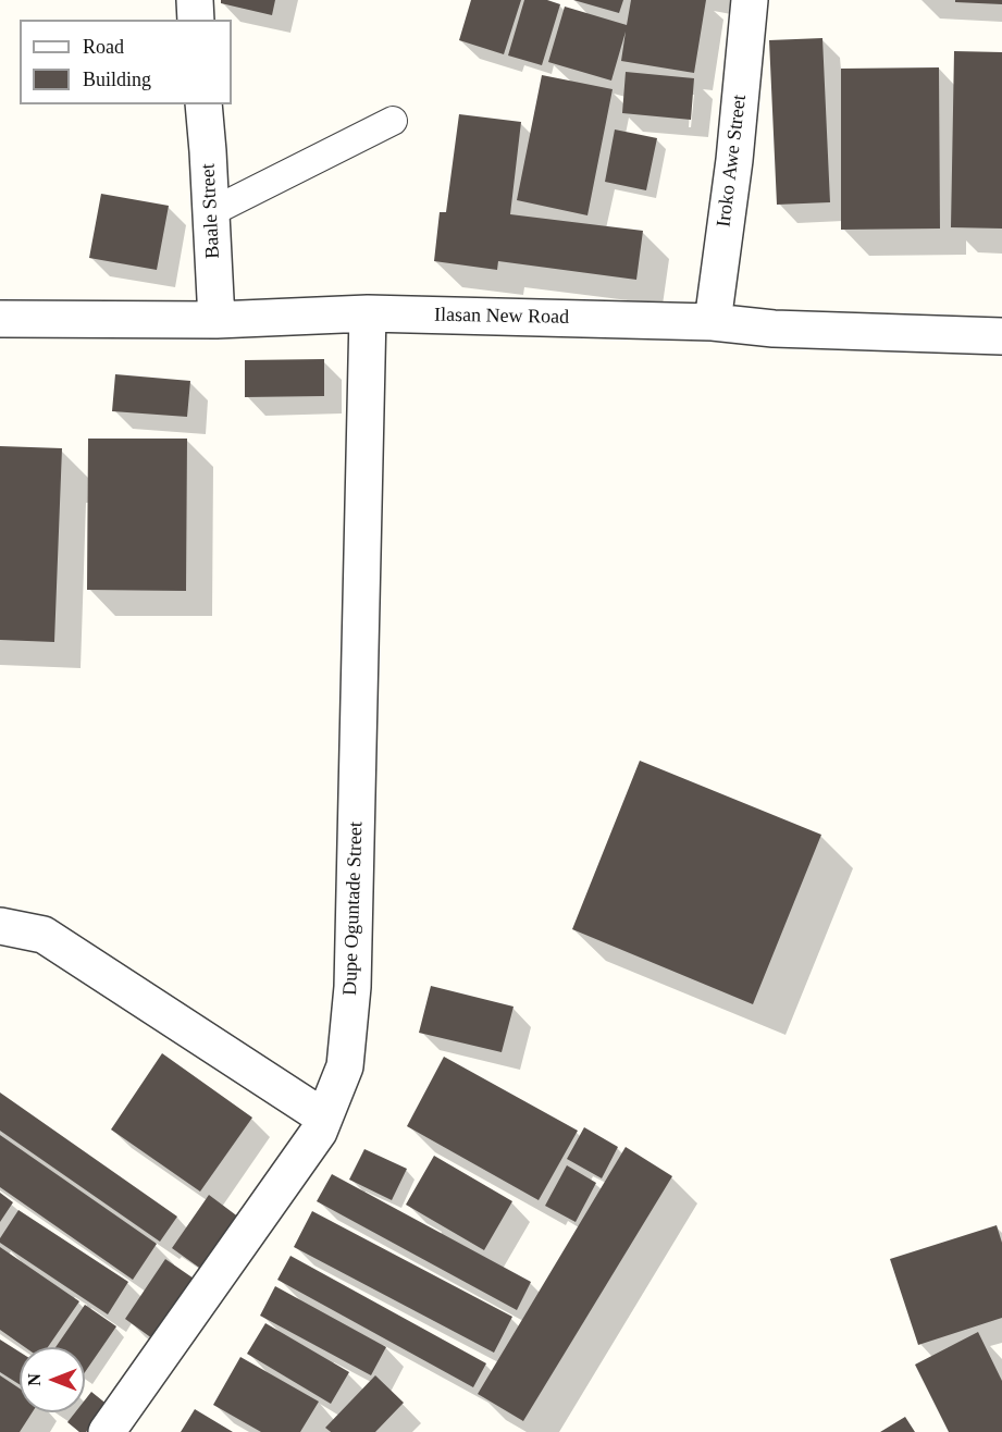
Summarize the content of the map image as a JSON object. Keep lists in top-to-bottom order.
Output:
{
  "streets": {
    "street": [
      "Iroko Awe Street",
      "Baale Street",
      "Ilasan New Road",
      "Dupe Oguntade Street"
    ]
  },
  "crossings": [
    ["Iroko Awe Street", "Ilasan New Road"],
    ["Baale Street", "Ilasan New Road"],
    ["Ilasan New Road", "Dupe Oguntade Street"]
  ],
  "legend": ["Road", "Building"],
  "north": "left"
}
